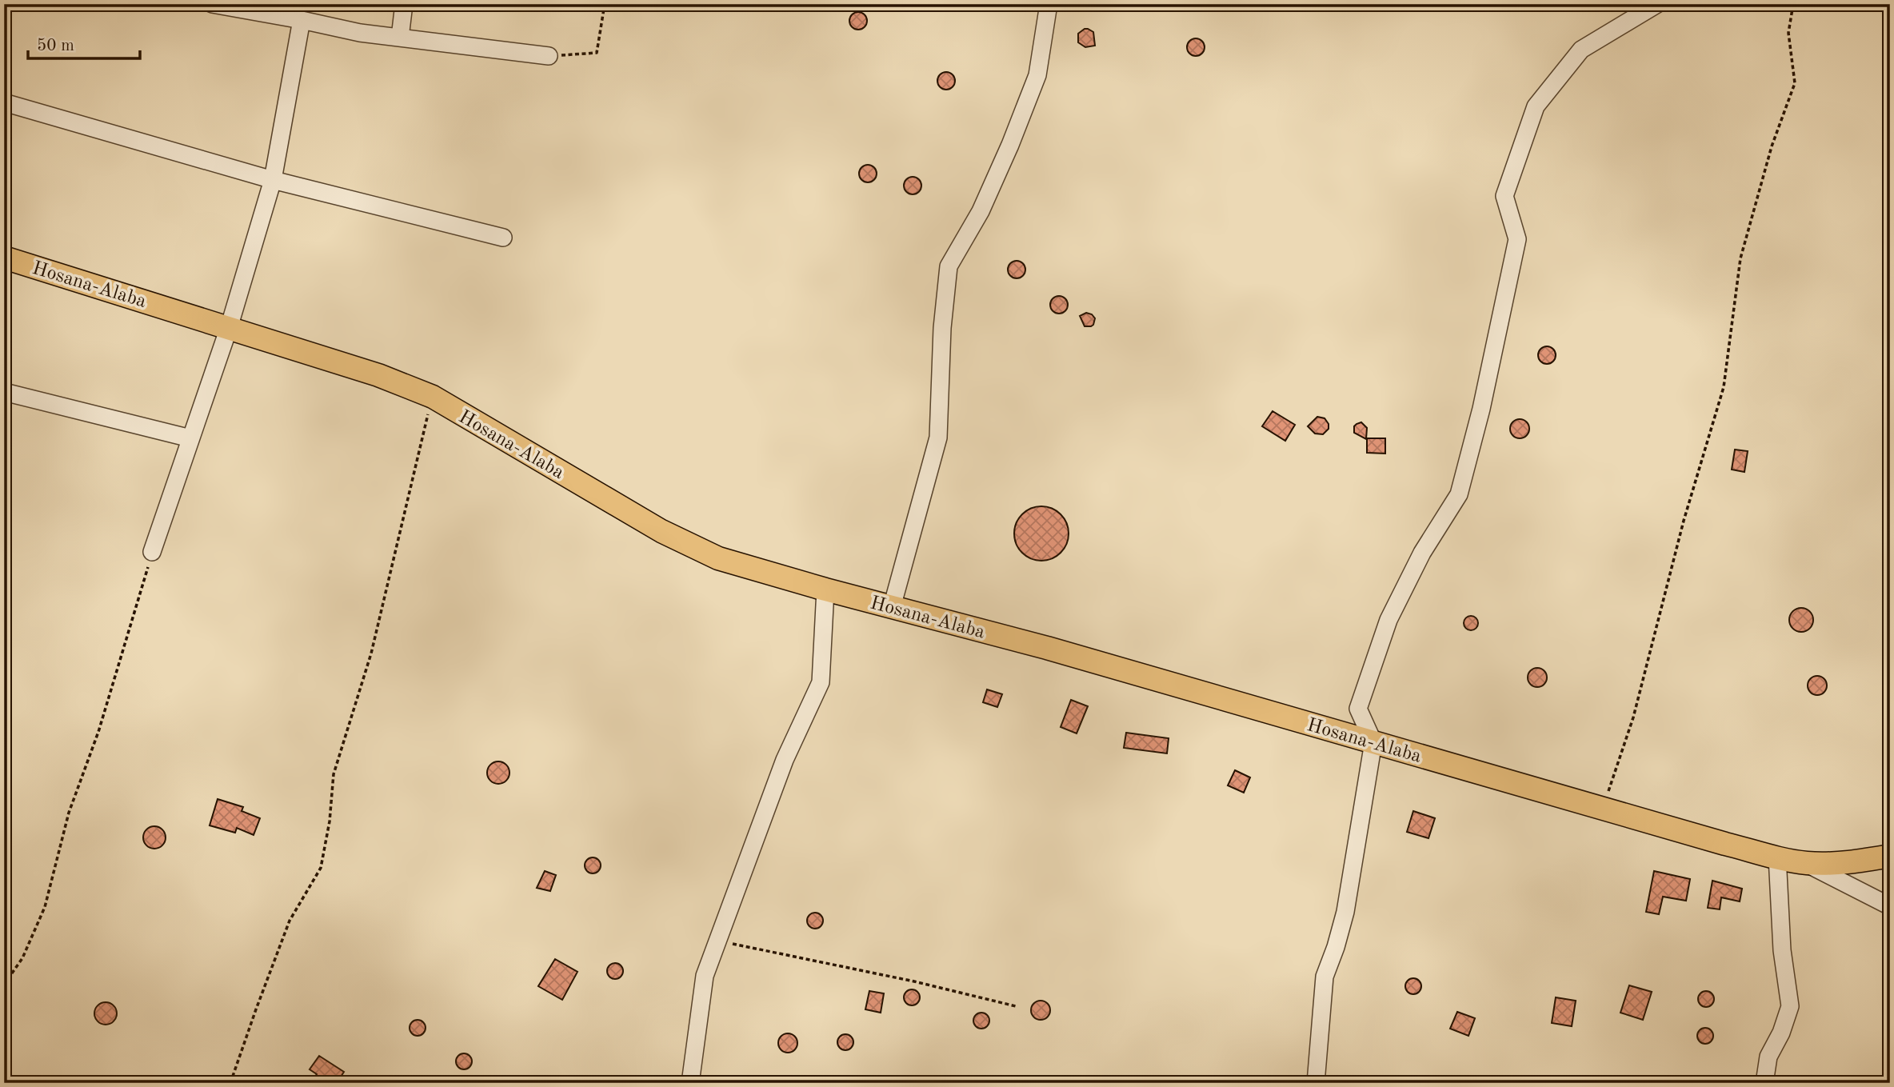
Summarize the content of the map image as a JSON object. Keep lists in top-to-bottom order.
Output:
{
  "streets": {
    "main road": ["Hosana-Alaba"]
  },
  "scale_bar": "50 m"
}
